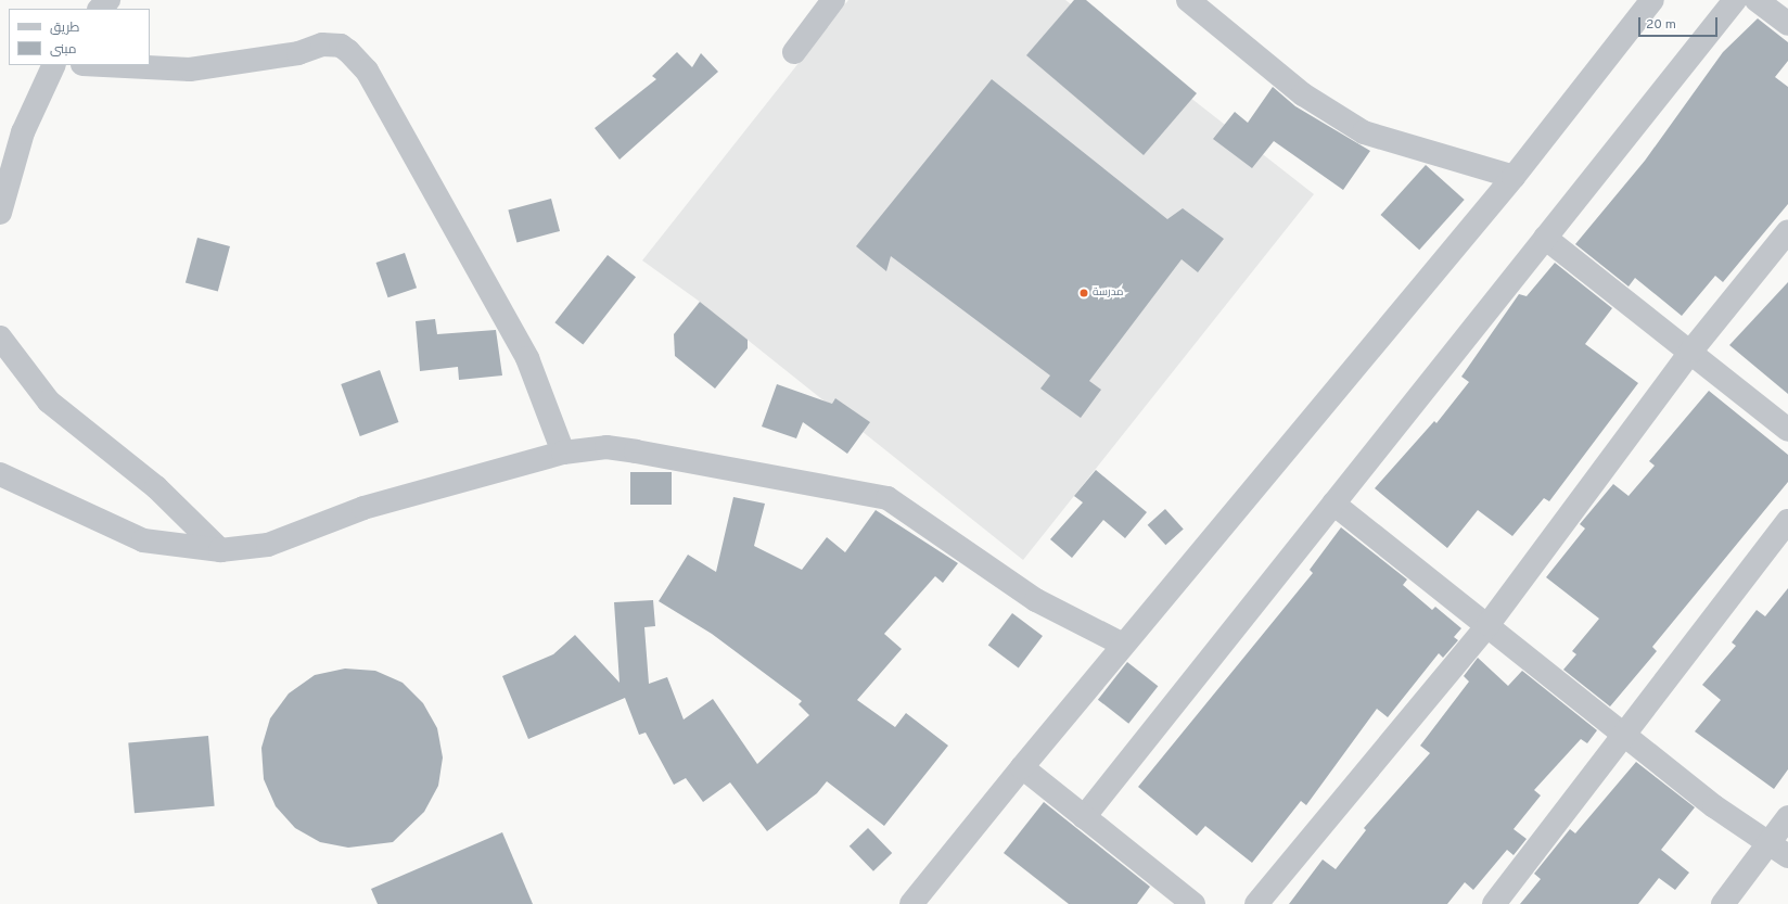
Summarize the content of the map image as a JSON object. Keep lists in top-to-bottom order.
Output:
{
  "places": ["مدرسة"],
  "legend": ["طريق", "مبنى"],
  "scale_bar": "20 m"
}
